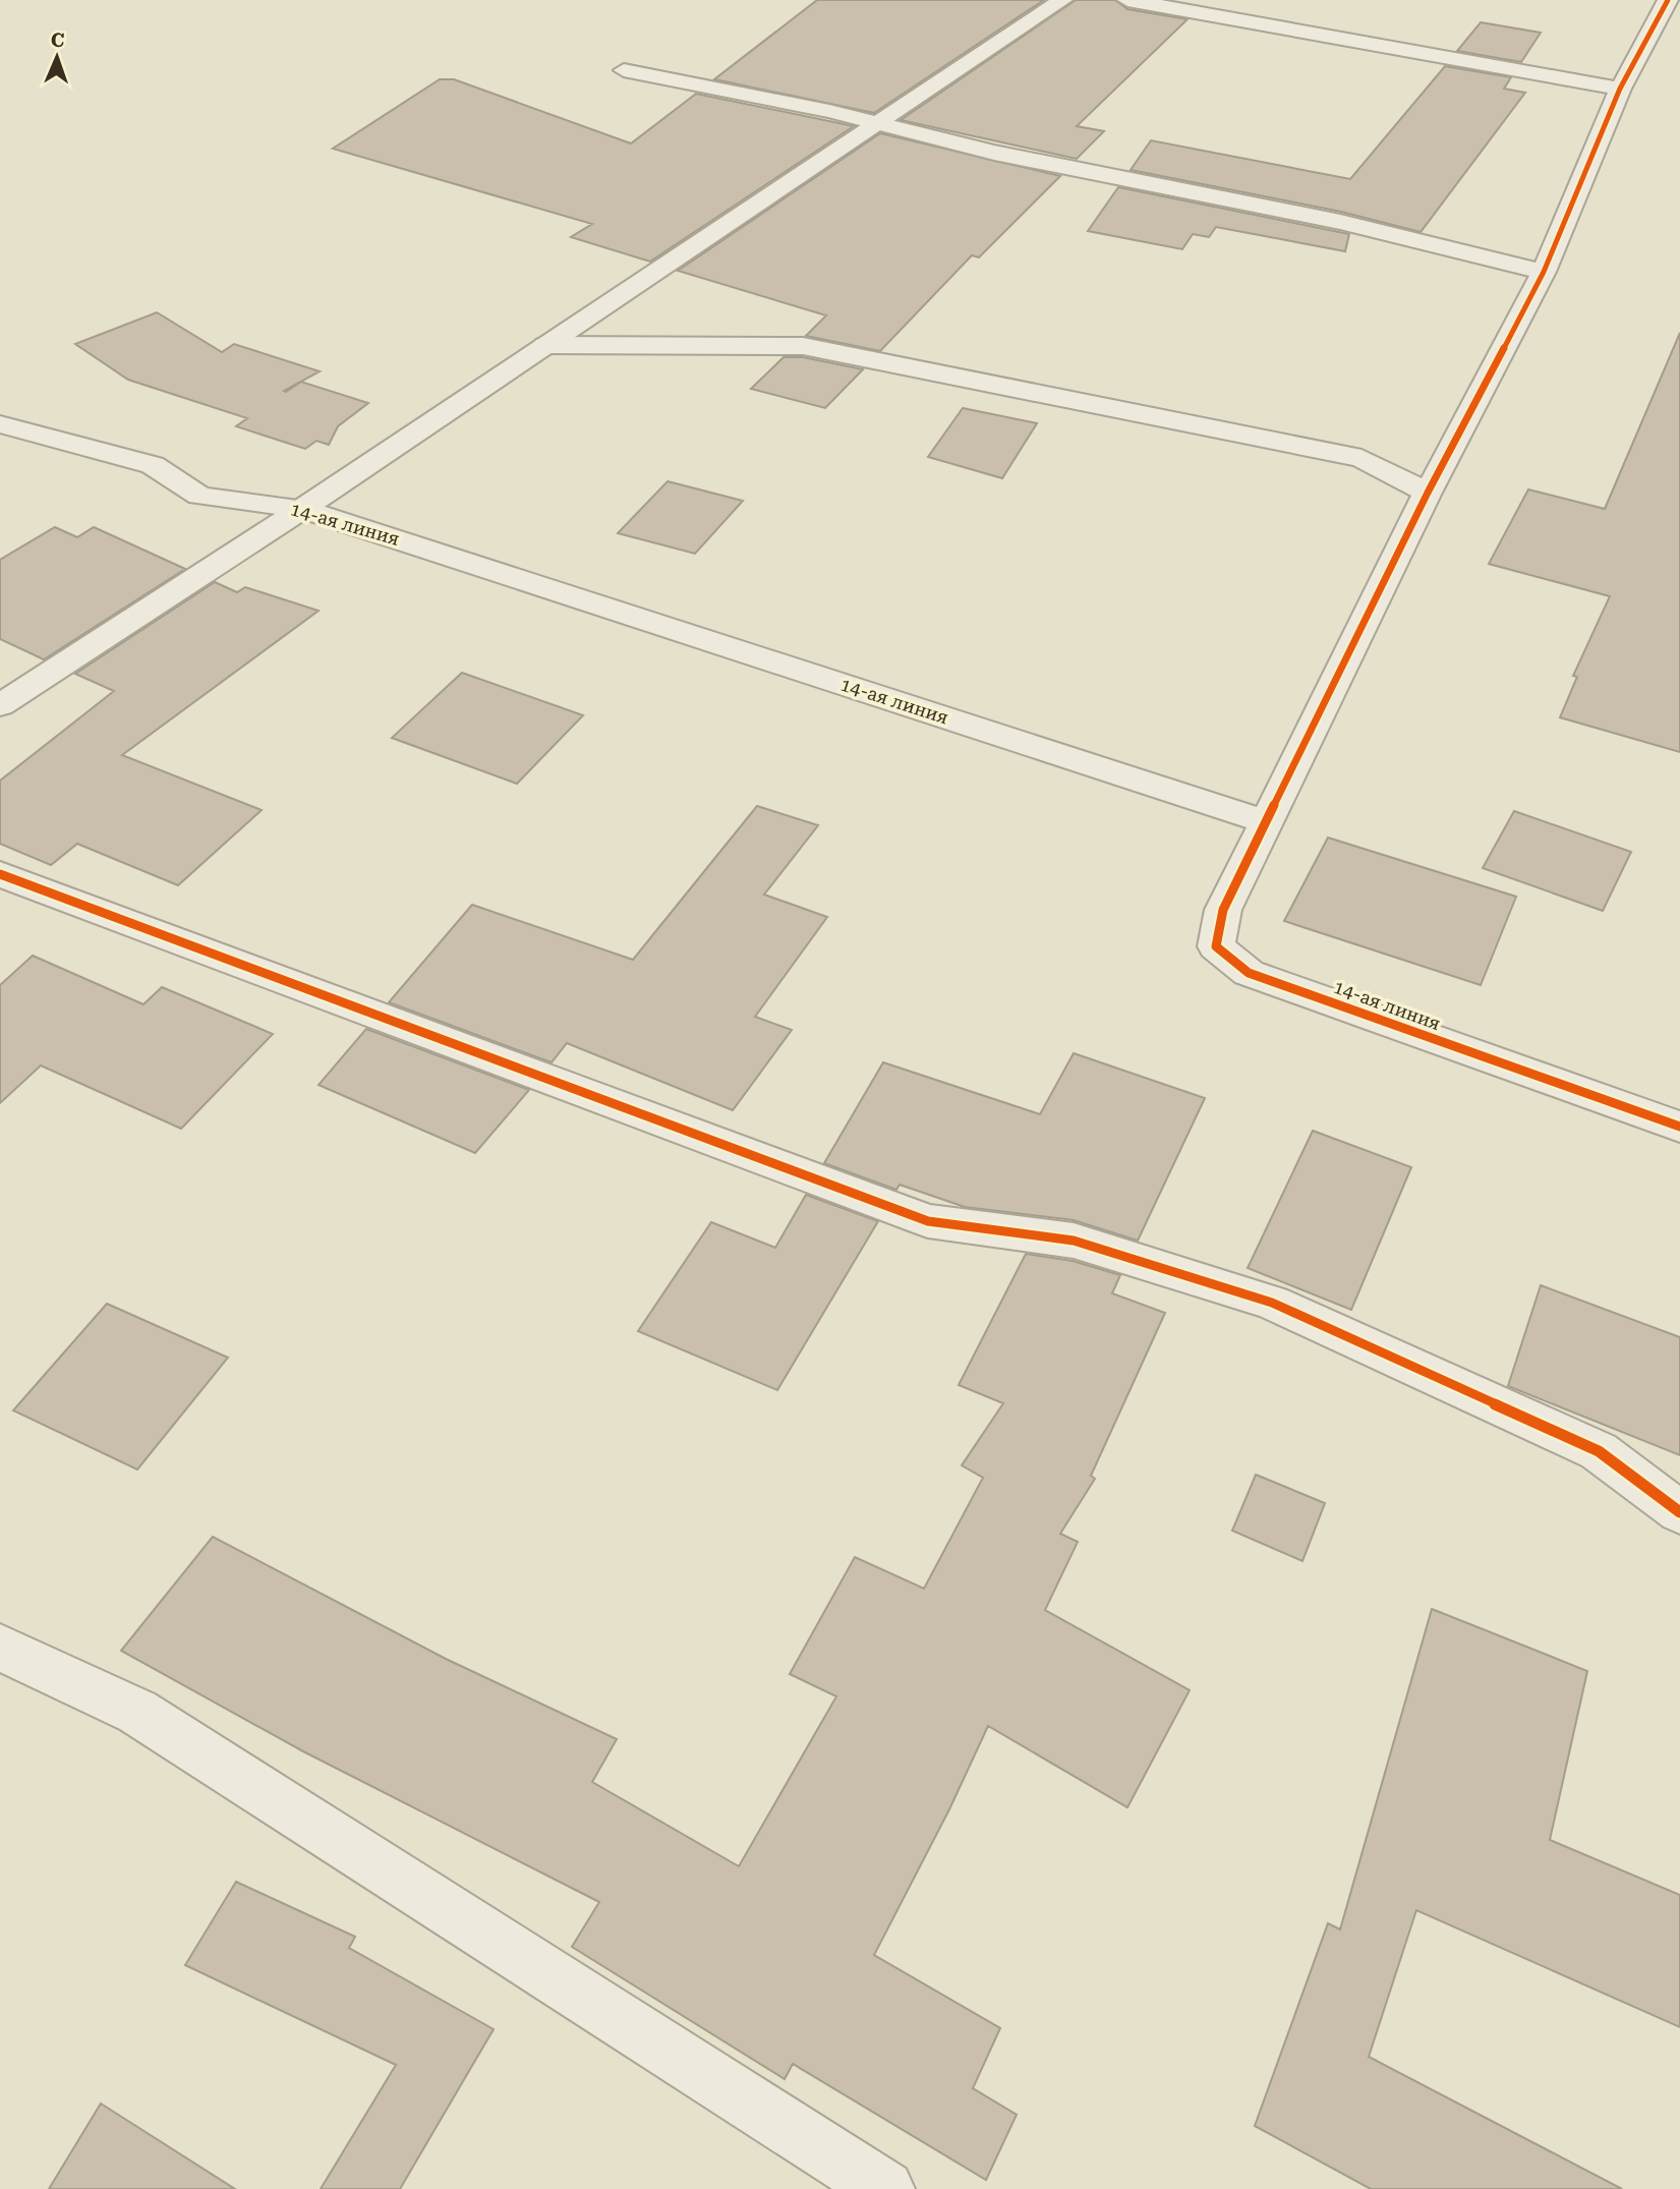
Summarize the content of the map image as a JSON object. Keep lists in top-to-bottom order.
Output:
{
  "streets": {
    "street": ["14-ая линия"]
  },
  "north": "top"
}
